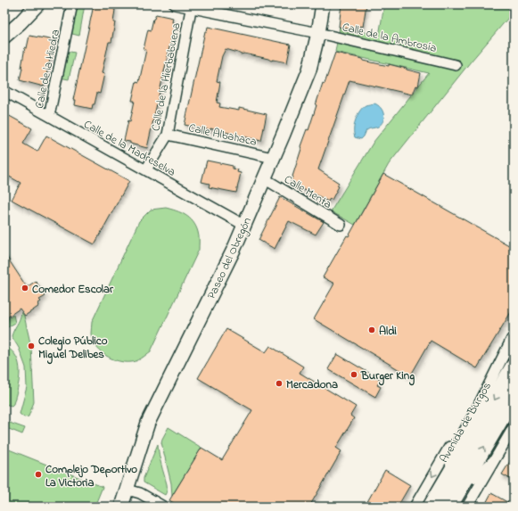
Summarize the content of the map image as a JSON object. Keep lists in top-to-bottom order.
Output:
{
  "streets": {
    "highway": ["Avenida de Burgos"],
    "street": [
      "Calle de la Ambrosía",
      "Calle de la Hiedra",
      "Calle de la Hierbabuena",
      "Calle Albahaca",
      "Calle de la Madreselva",
      "Calle Menta",
      "Paseo del Obregón"
    ]
  },
  "crossings": [
    ["Calle de la Ambrosía", "Calle de la Hierbabuena"],
    ["Calle de la Ambrosía", "Paseo del Obregón"],
    ["Calle de la Hiedra", "Calle de la Madreselva"],
    ["Calle de la Hierbabuena", "Calle Albahaca"],
    ["Calle de la Hierbabuena", "Calle de la Madreselva"],
    ["Calle Albahaca", "Paseo del Obregón"],
    ["Calle de la Madreselva", "Paseo del Obregón"],
    ["Calle Menta", "Paseo del Obregón"]
  ],
  "places": [
    "Comedor Escolar",
    "Aldi",
    "Colegio Público Miguel Delibes",
    "Burger King",
    "Mercadona",
    "Complejo Deportivo La Victoria"
  ]
}
